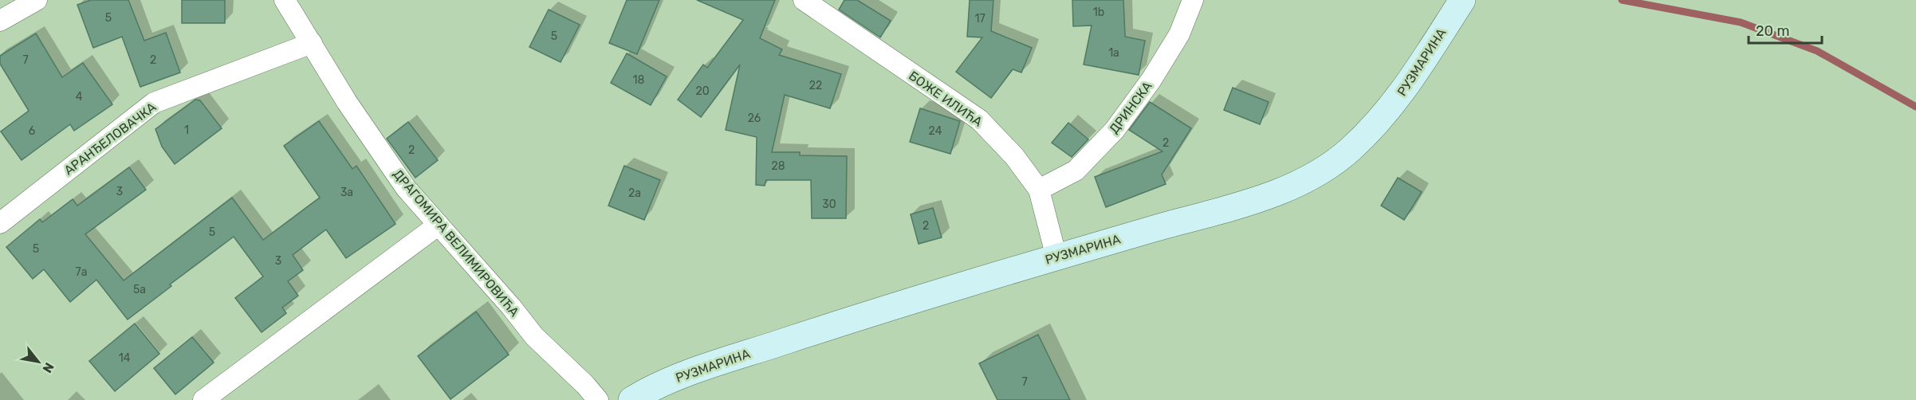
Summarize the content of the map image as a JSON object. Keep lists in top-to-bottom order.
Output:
{
  "streets": {
    "main road": ["РУЗМАРИНА"],
    "street": [
      "БОЖЕ ИЛИЋА",
      "ДРИНСКА",
      "АРАНЂЕЛОВАЧКА",
      "ДРАГОМИРА ВЕЛИМИРОВИЋА"
    ]
  },
  "crossings": [
    ["РУЗМАРИНА", "БОЖЕ ИЛИЋА"],
    ["БОЖЕ ИЛИЋА", "ДРИНСКА"],
    ["АРАНЂЕЛОВАЧКА", "ДРАГОМИРА ВЕЛИМИРОВИЋА"]
  ],
  "house_numbers": [
    "1b",
    "5",
    "17",
    "5",
    "1a",
    "7",
    "2",
    "18",
    "22",
    "20",
    "4",
    "26",
    "1",
    "6",
    "24",
    "2",
    "2",
    "28",
    "3",
    "3a",
    "2a",
    "30",
    "2",
    "5",
    "5",
    "3",
    "7a",
    "5a",
    "14",
    "7"
  ],
  "scale_bar": "20 m",
  "north": "bottom right"
}
